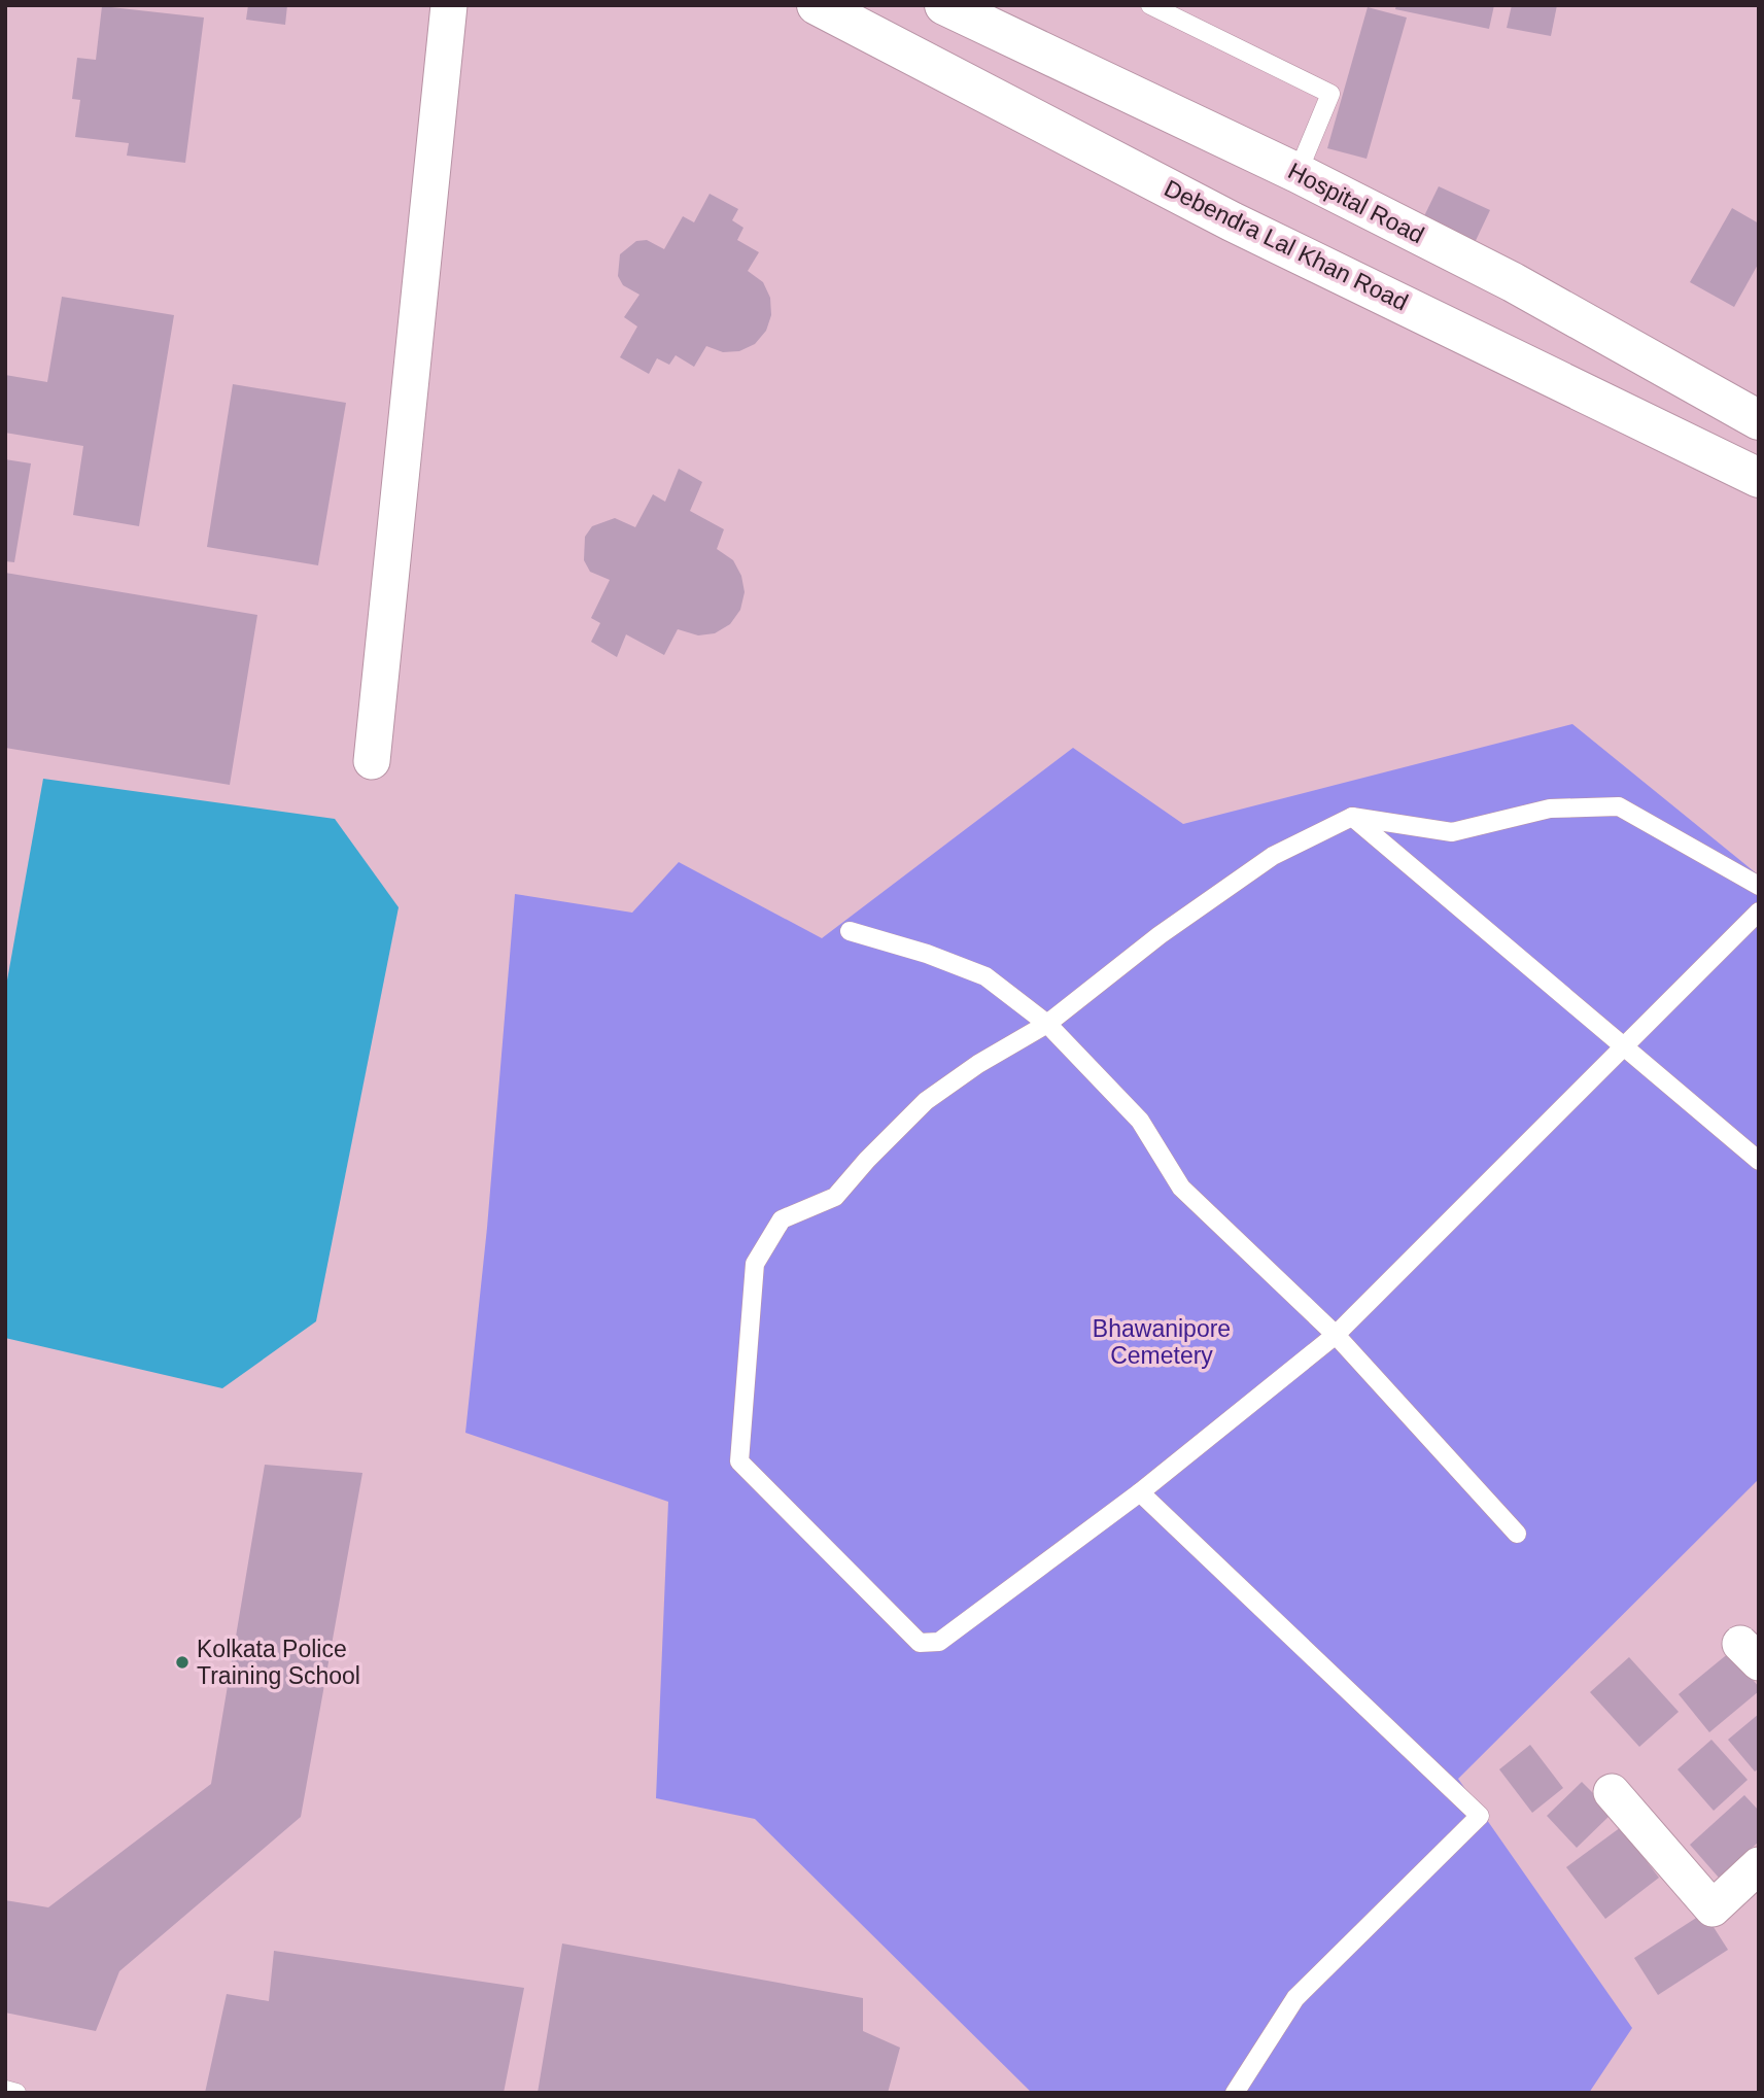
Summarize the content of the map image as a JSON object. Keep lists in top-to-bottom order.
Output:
{
  "streets": {
    "main road": ["Hospital Road", "Debendra Lal Khan Road"]
  },
  "parks": ["Bhawanipore Cemetery"],
  "places": ["Kolkata Police Training School"]
}
